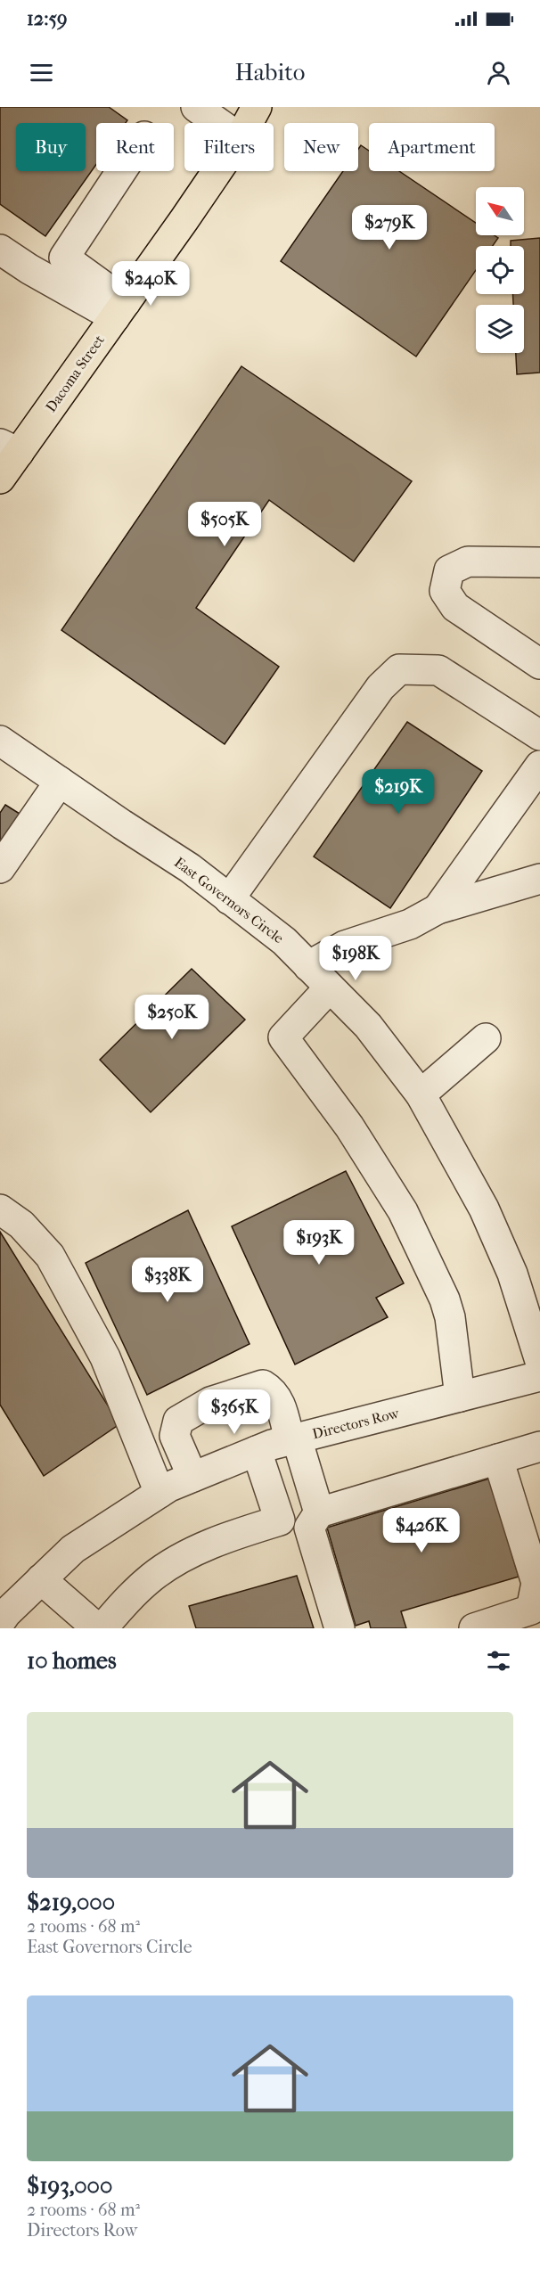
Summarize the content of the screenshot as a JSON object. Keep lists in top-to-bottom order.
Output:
{
  "streets": {
    "main road": ["Dacoma Street"],
    "street": ["East Governors Circle", "Directors Row"]
  },
  "north": "top left",
  "page": {
    "status": "12:59",
    "header": "Habito",
    "chip": [
      "Buy",
      "Rent",
      "Filters",
      "New",
      "Apartment"
    ],
    "price": [
      "$279K",
      "$240K",
      "$505K",
      "$219K",
      "$198K",
      "$250K",
      "$193K",
      "$338K",
      "$365K",
      "$426K"
    ],
    "heading": "10 homes",
    "list": [
      {
        "name": "$219,000",
        "note": "2 rooms · 68 m² · East Governors Circle"
      },
      {
        "name": "$193,000",
        "note": "2 rooms · 68 m² · Directors Row"
      }
    ]
  }
}
